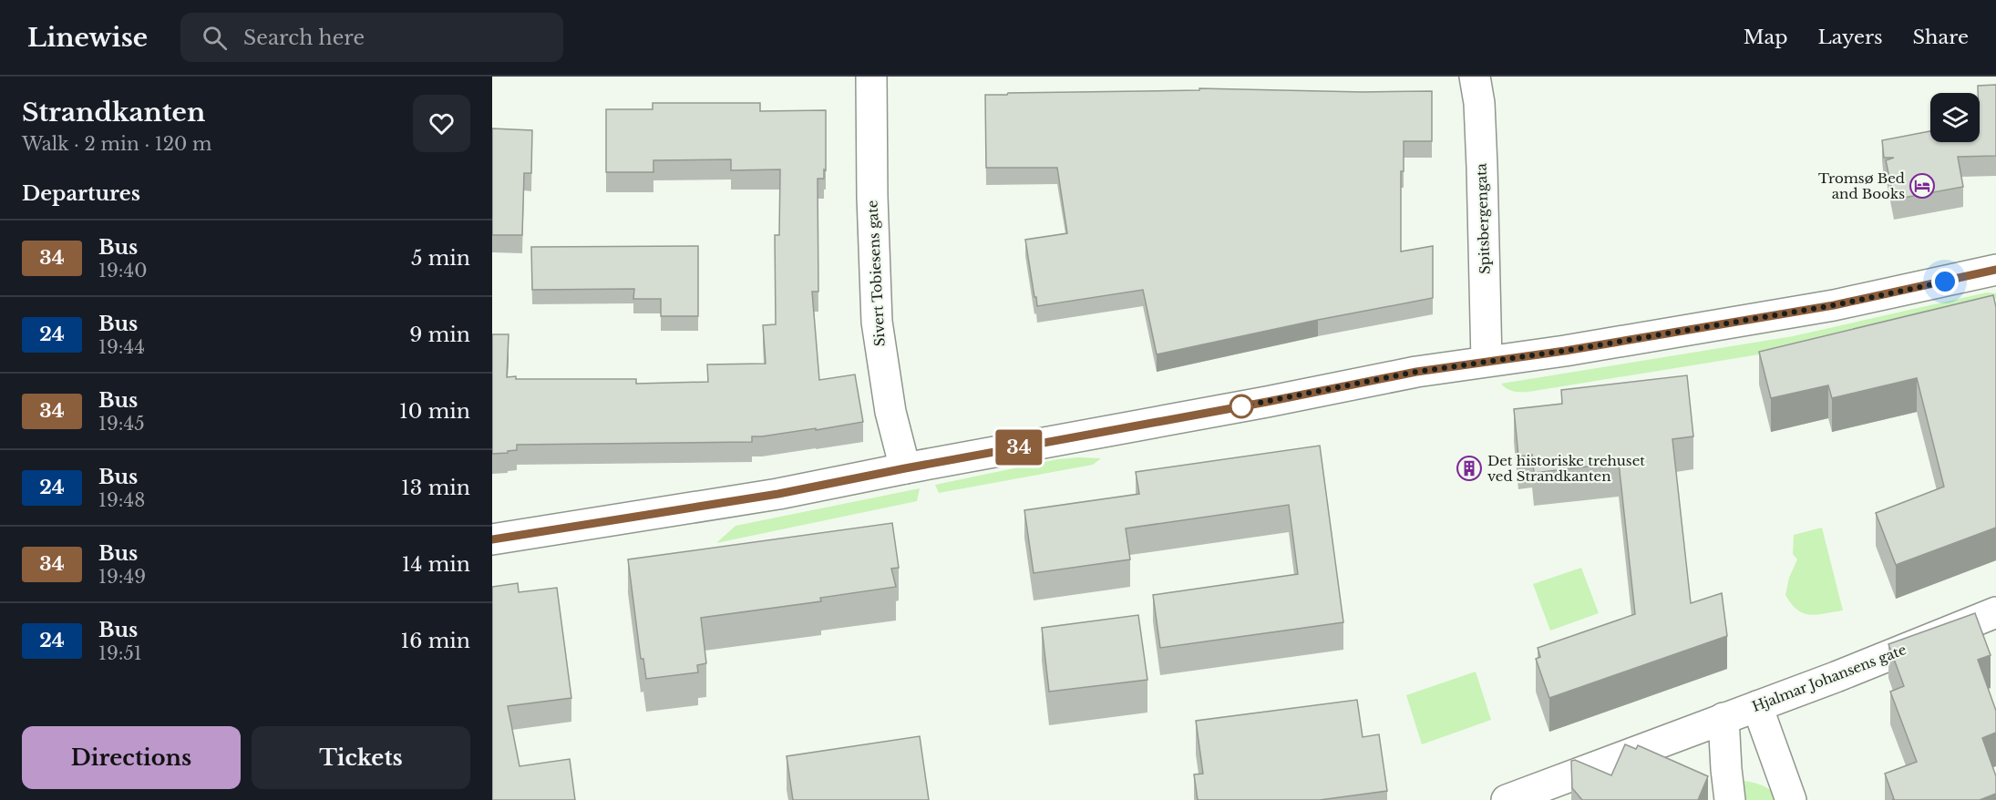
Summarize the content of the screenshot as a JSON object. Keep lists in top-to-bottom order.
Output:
{
  "streets": {
    "street": ["Spitsbergengata", "Sivert Tobiesens gate", "Hjalmar Johansens gate"]
  },
  "places": {
    "hotel": ["Tromsø Bed and Books"],
    "building": ["Det historiske trehuset ved Strandkanten"]
  },
  "lines": ["bus line 34"],
  "page": {
    "header": "Linewise",
    "search": "Search here",
    "nav": ["Map", "Layers", "Share"],
    "heading": [
      ["Strandkanten", "Walk · 2 min · 120 m"],
      "Departures"
    ],
    "on_map": "34",
    "list": [
      {
        "mark": "34",
        "name": "Bus",
        "note": "19:40",
        "value": "5 min"
      },
      {
        "mark": "24",
        "name": "Bus",
        "note": "19:44",
        "value": "9 min"
      },
      {
        "mark": "34",
        "name": "Bus",
        "note": "19:45",
        "value": "10 min"
      },
      {
        "mark": "24",
        "name": "Bus",
        "note": "19:48",
        "value": "13 min"
      },
      {
        "mark": "34",
        "name": "Bus",
        "note": "19:49",
        "value": "14 min"
      },
      {
        "mark": "24",
        "name": "Bus",
        "note": "19:51",
        "value": "16 min"
      }
    ],
    "buttons": ["Directions", "Tickets"]
  }
}
